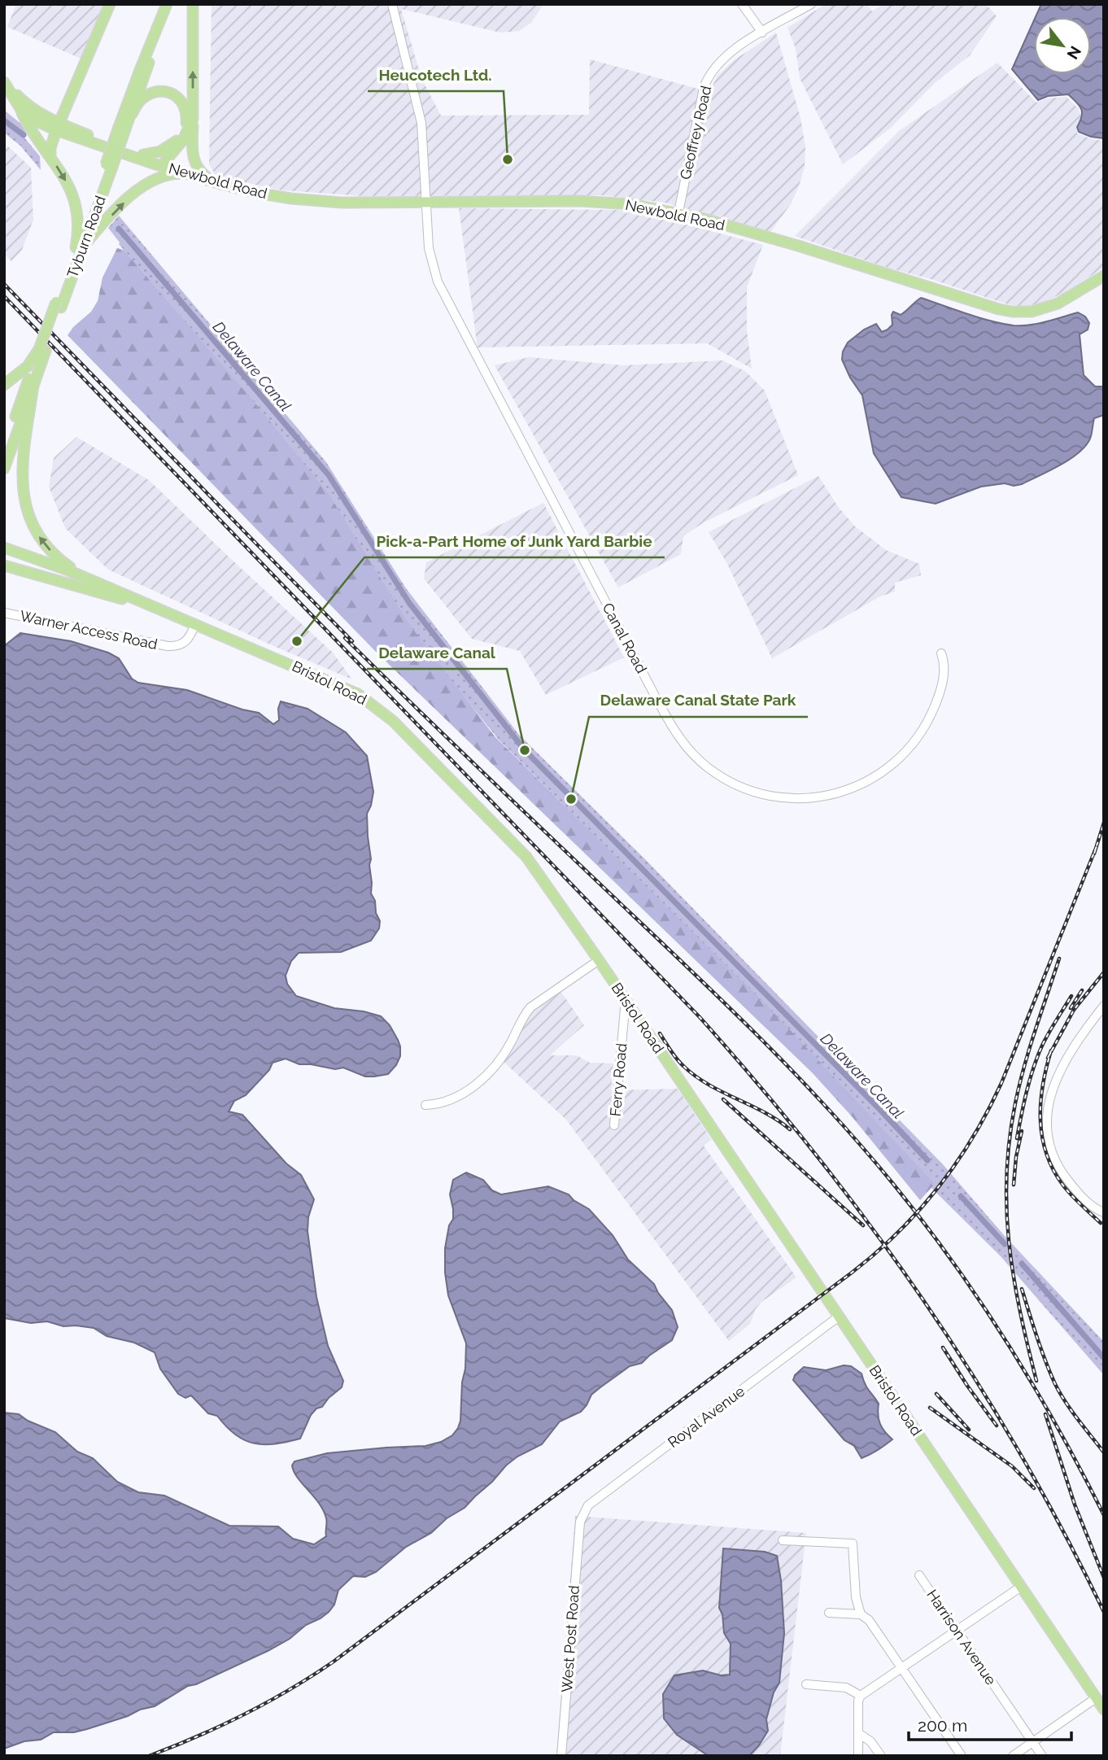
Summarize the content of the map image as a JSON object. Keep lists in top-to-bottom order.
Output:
{
  "streets": {
    "main road": ["Newbold Road", "Tyburn Road", "Bristol Road"],
    "street": [
      "Geoffrey Road",
      "Warner Access Road",
      "Canal Road",
      "Ferry Road",
      "Royal Avenue",
      "Harrison Avenue",
      "West Post Road"
    ]
  },
  "crossings": [
    ["Geoffrey Road", "Newbold Road"],
    ["Newbold Road", "Canal Road"],
    ["Warner Access Road", "Bristol Road"],
    ["Bristol Road", "Ferry Road"],
    ["Bristol Road", "Royal Avenue"],
    ["Royal Avenue", "West Post Road"]
  ],
  "water": ["Delaware Canal"],
  "places": [
    "Heucotech Ltd.",
    "Pick-a-Part Home of Junk Yard Barbie",
    "Delaware Canal",
    "Delaware Canal State Park"
  ],
  "scale_bar": "200 m",
  "north": "bottom right"
}
